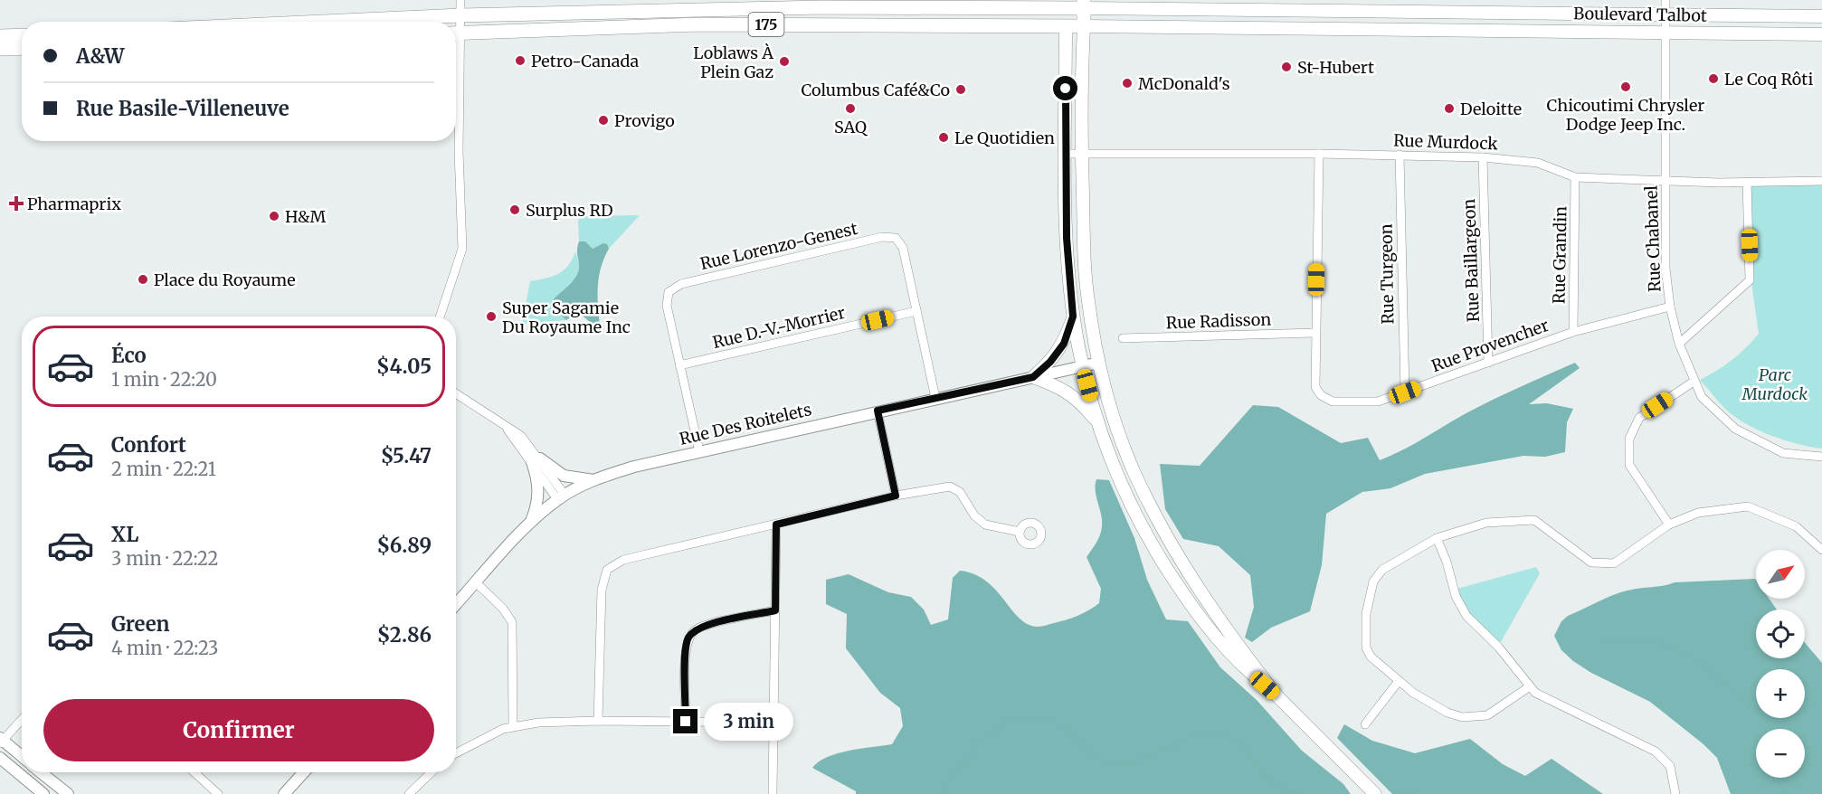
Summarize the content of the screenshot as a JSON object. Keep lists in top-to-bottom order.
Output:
{
  "streets": {
    "main road": ["Boulevard Talbot", "175"],
    "street": [
      "Rue Murdock",
      "Rue Chabanel",
      "Rue Lorenzo-Genest",
      "Rue Grandin",
      "Rue Baillargeon",
      "Rue Turgeon",
      "Rue Radisson",
      "Rue D.-V.-Morrier",
      "Rue Provencher",
      "Rue Des Roitelets"
    ]
  },
  "crossings": [
    ["Boulevard Talbot", "Rue Chabanel"],
    ["Rue Murdock", "Rue Chabanel"],
    ["Rue Murdock", "Rue Grandin"],
    ["Rue Murdock", "Rue Baillargeon"],
    ["Rue Murdock", "Rue Turgeon"],
    ["Rue Chabanel", "Rue Provencher"],
    ["Rue Lorenzo-Genest", "Rue D.-V.-Morrier"],
    ["Rue Lorenzo-Genest", "Rue Des Roitelets"],
    ["Rue Grandin", "Rue Provencher"],
    ["Rue Baillargeon", "Rue Provencher"],
    ["Rue Turgeon", "Rue Provencher"],
    ["Rue Radisson", "Rue Provencher"]
  ],
  "parks": ["Parc Murdock"],
  "places": {
    "other": [
      "Petro-Canada",
      "Loblaws À Plein Gaz",
      "St-Hubert",
      "Le Coq Rôti",
      "McDonald's",
      "Chicoutimi Chrysler Dodge Jeep Inc.",
      "Columbus Café&Co",
      "SAQ",
      "Deloitte",
      "Provigo",
      "Le Quotidien",
      "Surplus RD",
      "H&M",
      "Place du Royaume",
      "Super Sagamie Du Royaume Inc"
    ],
    "health": ["Pharmaprix"]
  },
  "north": "top right",
  "page": {
    "banner": ["A&W", "Rue Basile-Villeneuve"],
    "list": [
      {
        "name": "Éco",
        "note": "1 min · 22:20",
        "value": "$4.05"
      },
      {
        "name": "Confort",
        "note": "2 min · 22:21",
        "value": "$5.47"
      },
      {
        "name": "XL",
        "note": "3 min · 22:22",
        "value": "$6.89"
      },
      {
        "name": "Green",
        "note": "4 min · 22:23",
        "value": "$2.86"
      }
    ],
    "map_buttons": ["+", "−"],
    "buttons": "Confirmer",
    "bubble": "3 min"
  }
}
